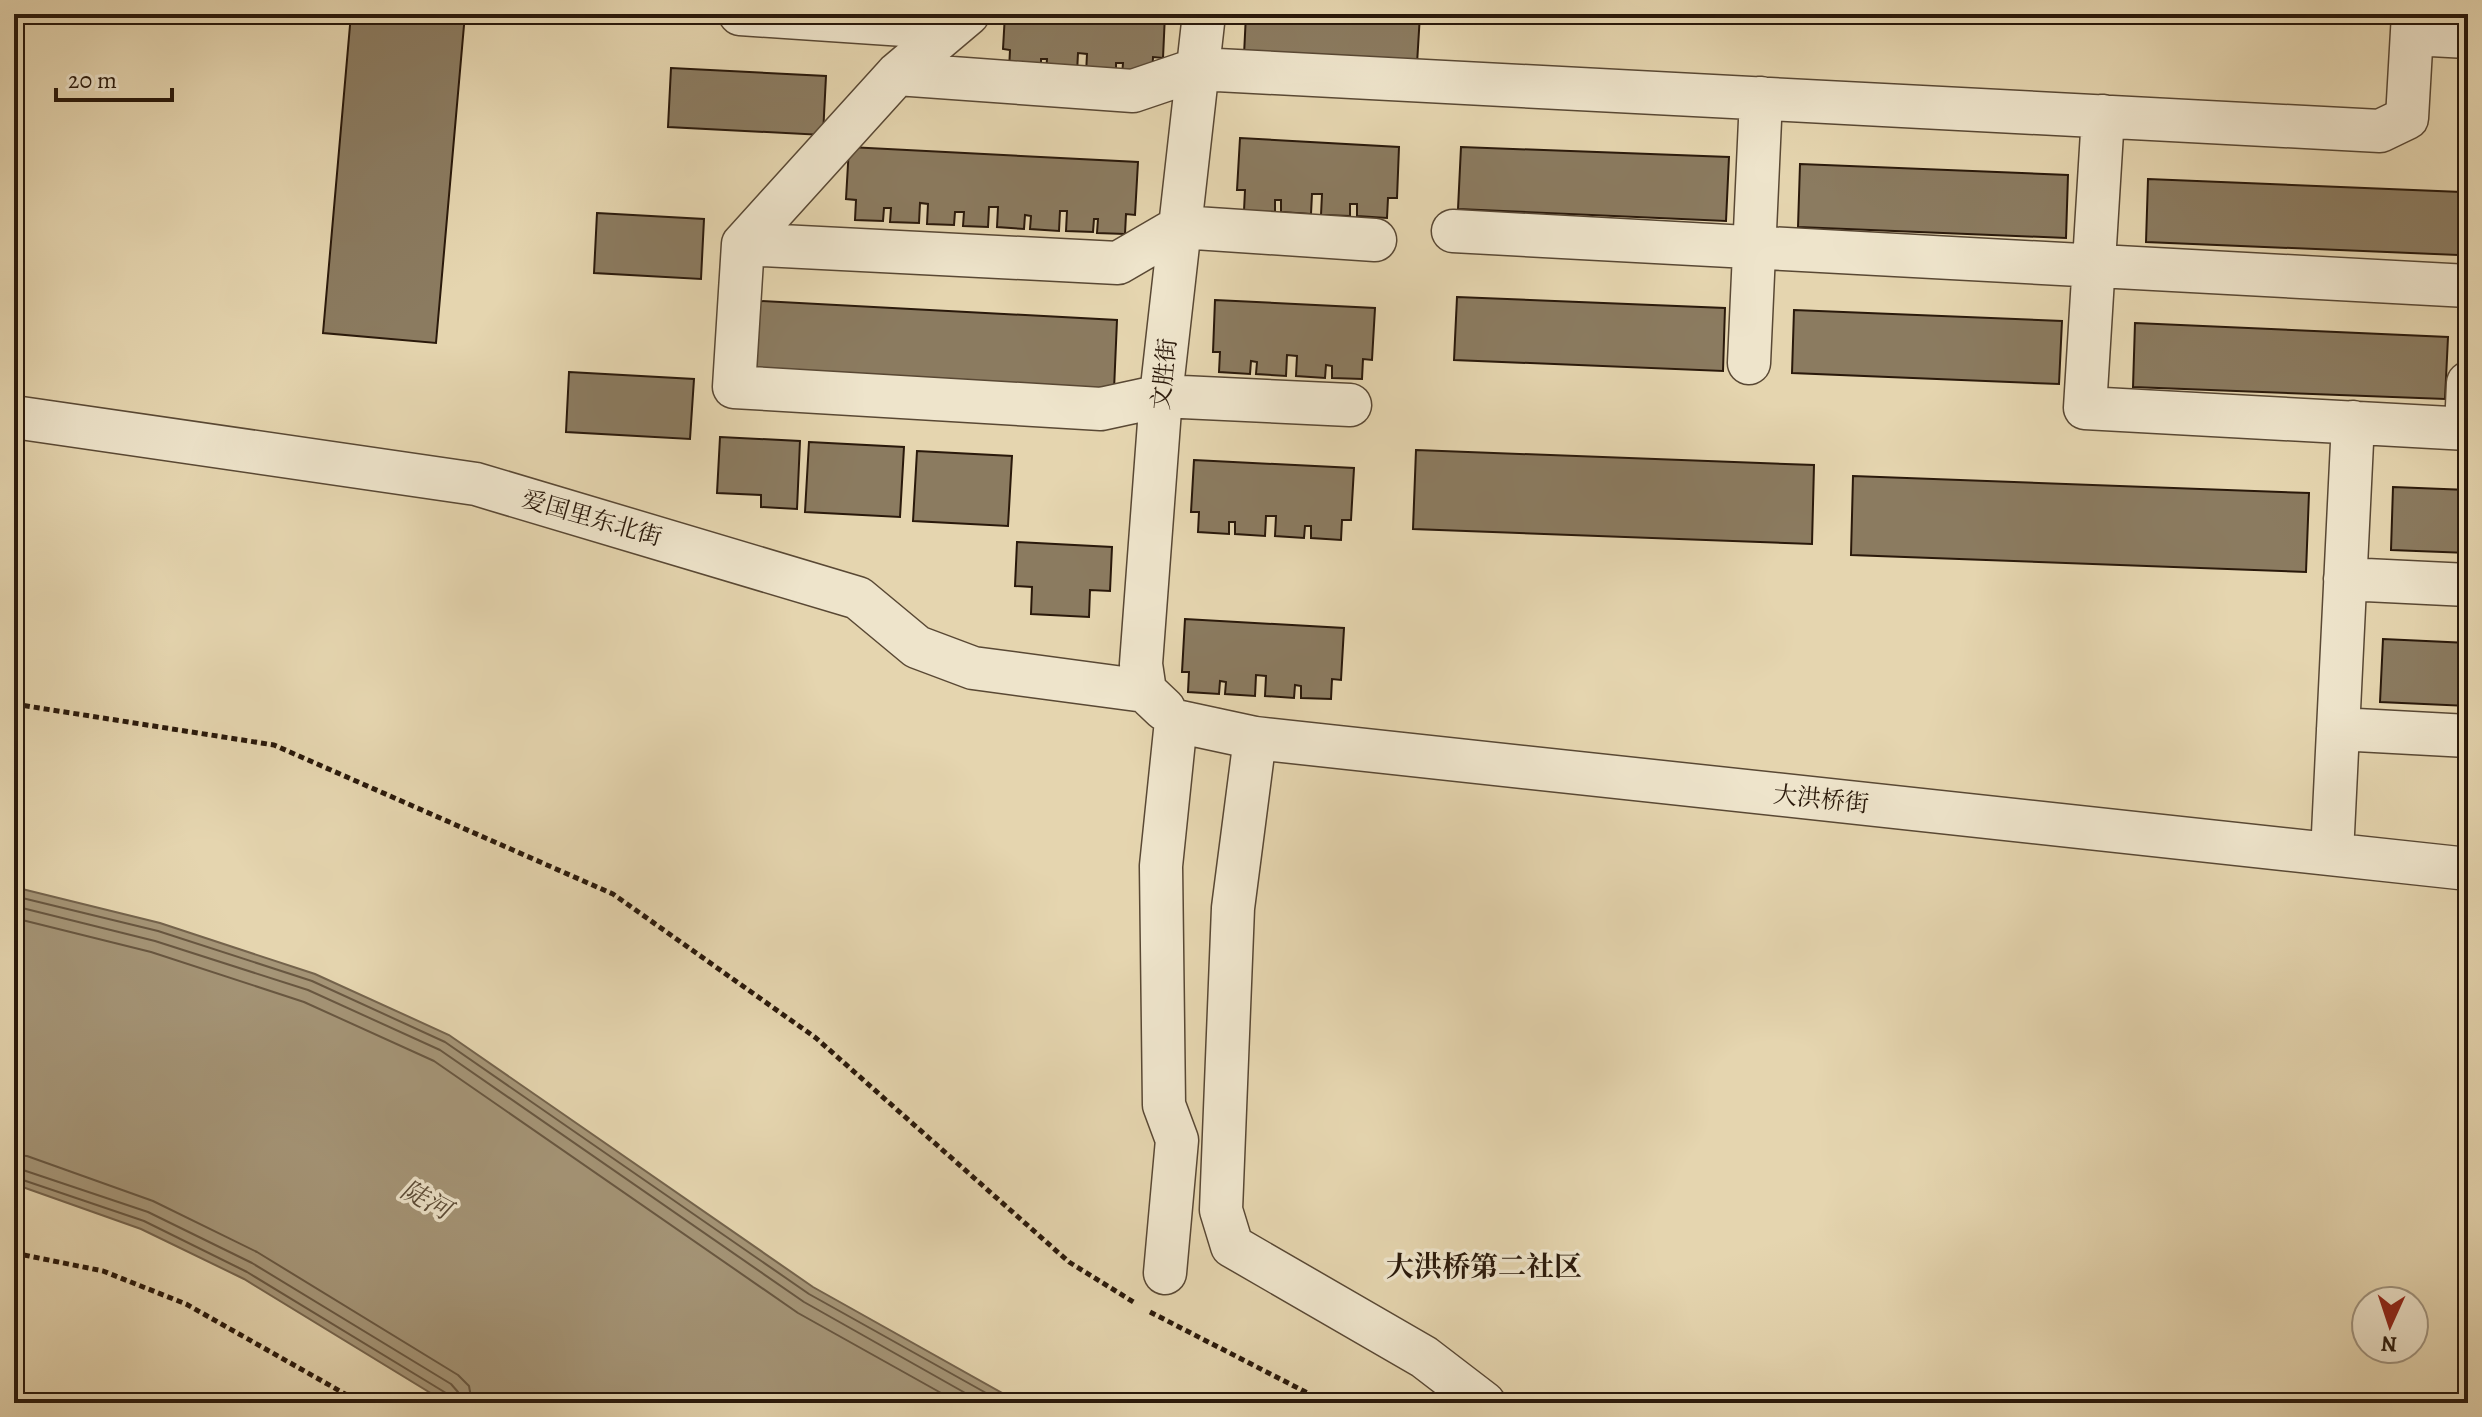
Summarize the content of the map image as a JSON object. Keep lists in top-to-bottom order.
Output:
{
  "streets": {
    "street": ["文胜街", "爱国里东北街", "大洪桥街"]
  },
  "crossings": [
    ["文胜街", "爱国里东北街"]
  ],
  "districts": ["大洪桥第二社区"],
  "water": ["陡河"],
  "scale_bar": "20 m",
  "north": "bottom"
}
